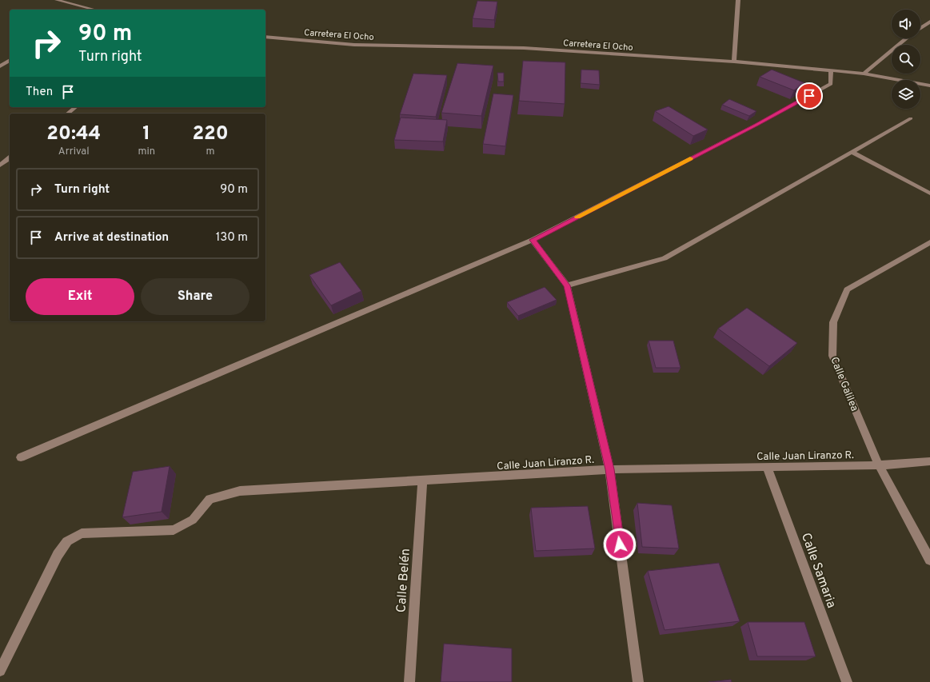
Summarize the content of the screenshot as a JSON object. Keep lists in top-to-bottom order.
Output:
{
  "streets": {
    "street": [
      "Carretera El Ocho",
      "Calle Galilea",
      "Calle Juan Liranzo R.",
      "Calle Samaria",
      "Calle Belén"
    ]
  },
  "crossings": [
    ["Calle Galilea", "Calle Juan Liranzo R."],
    ["Calle Juan Liranzo R.", "Calle Samaria"],
    ["Calle Juan Liranzo R.", "Calle Belén"]
  ],
  "page": {
    "turn": ["90 m", "Turn right"],
    "then": "Then",
    "eta": [
      "20:44",
      "Arrival",
      "1",
      "min",
      "220",
      "m"
    ],
    "list": [
      {
        "name": "Turn right",
        "value": "90 m"
      },
      {
        "name": "Arrive at destination",
        "value": "130 m"
      }
    ],
    "buttons": ["Exit", "Share"]
  }
}
